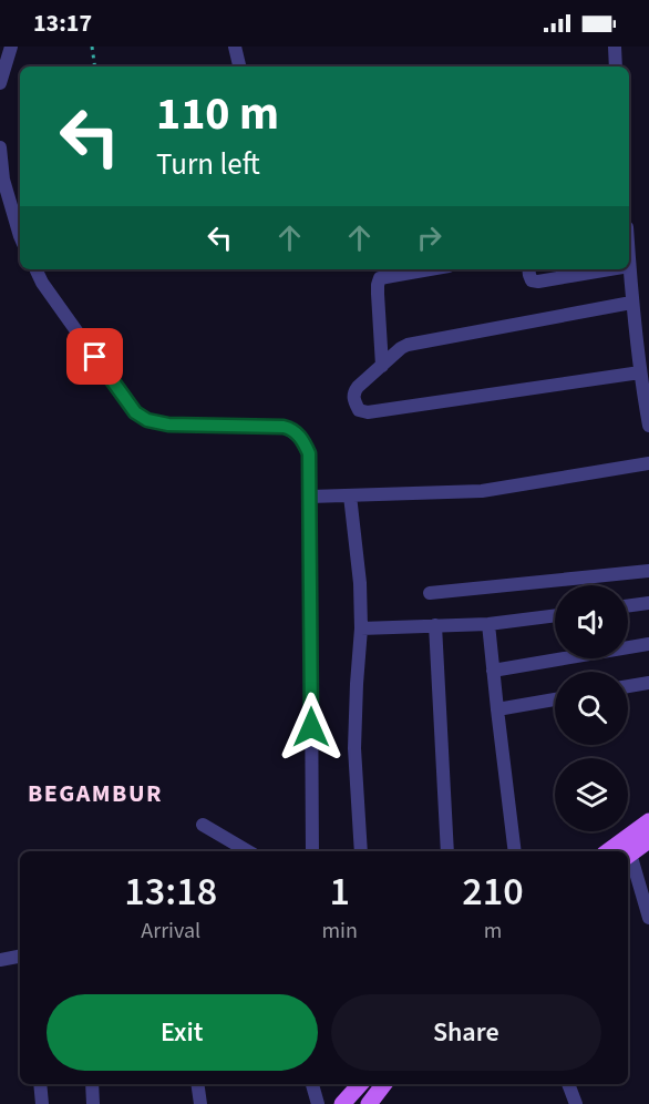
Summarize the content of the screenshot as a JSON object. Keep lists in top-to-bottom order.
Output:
{
  "districts": ["BEGAMBUR"],
  "page": {
    "status": "13:17",
    "turn": ["110 m", "Turn left"],
    "eta": [
      "13:18",
      "Arrival",
      "1",
      "min",
      "210",
      "m"
    ],
    "buttons": ["Exit", "Share"]
  }
}
